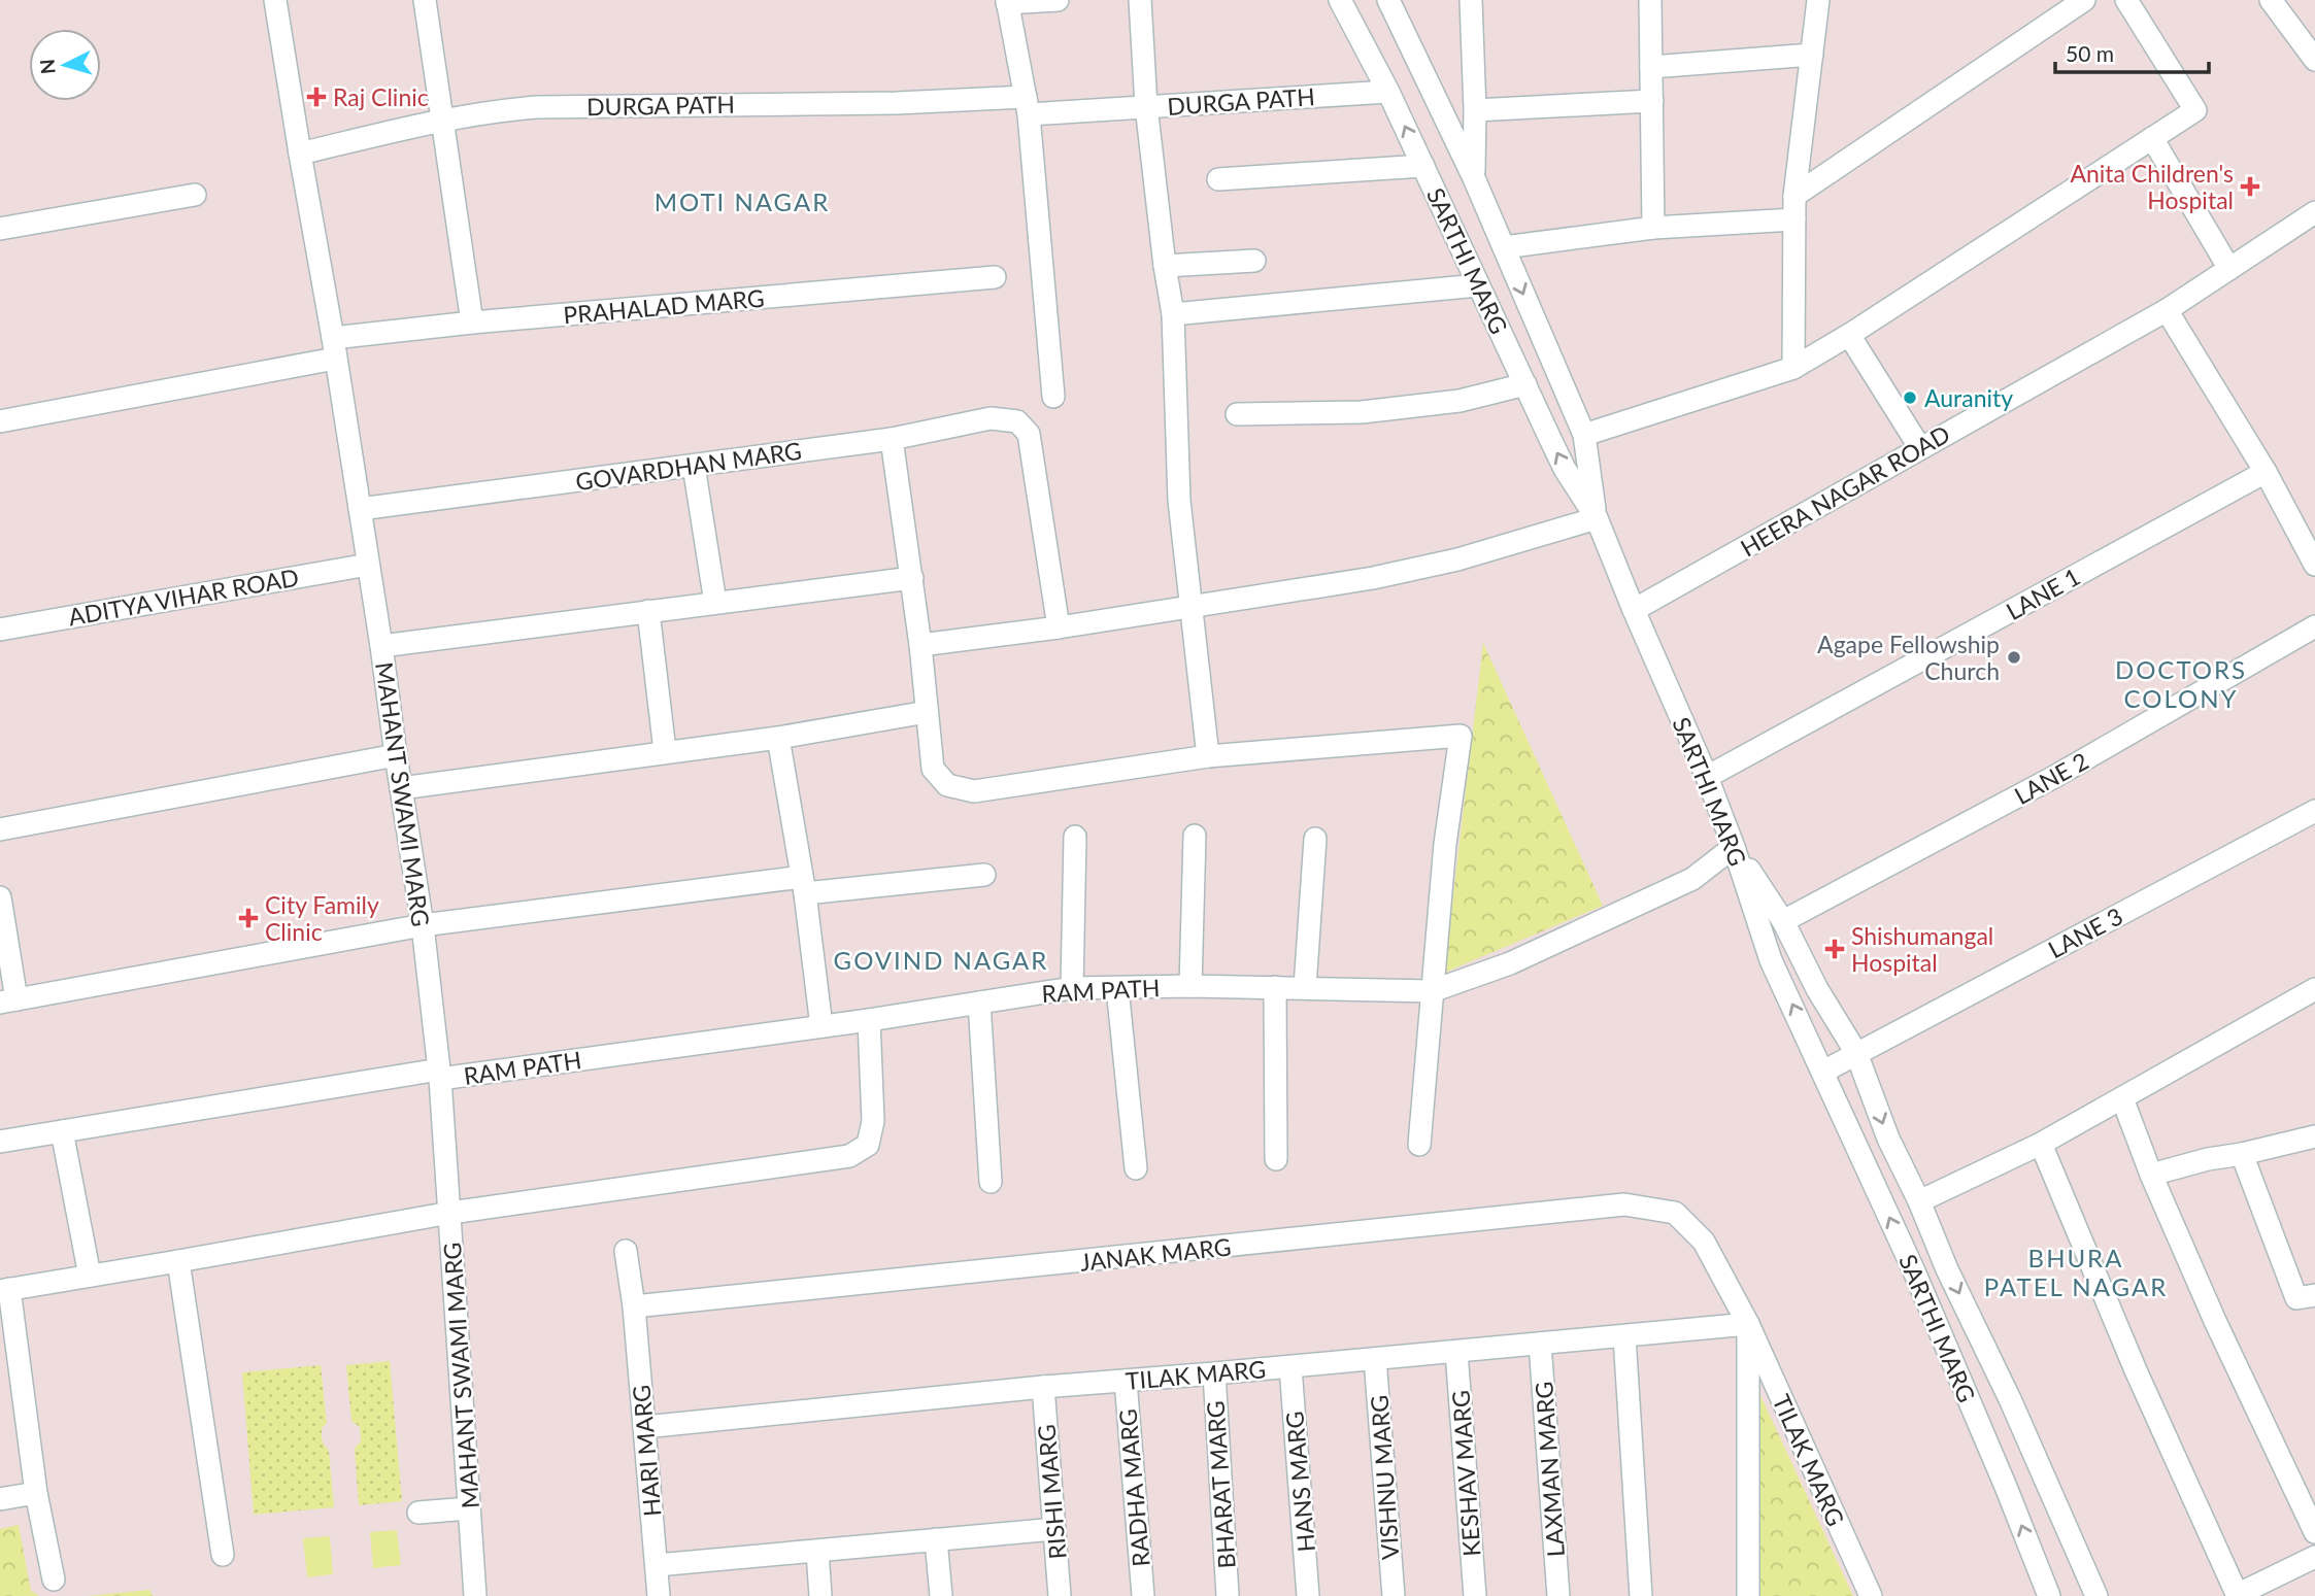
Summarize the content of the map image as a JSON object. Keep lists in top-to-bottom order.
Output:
{
  "streets": {
    "street": [
      "DURGA PATH",
      "SARTHI MARG",
      "PRAHALAD MARG",
      "GOVARDHAN MARG",
      "HEERA NAGAR ROAD",
      "LANE 1",
      "ADITYA VIHAR ROAD",
      "LANE 2",
      "MAHANT SWAMI MARG",
      "LANE 3",
      "RAM PATH",
      "JANAK MARG",
      "TILAK MARG",
      "HARI MARG",
      "LAXMAN MARG",
      "KESHAV MARG",
      "VISHNU MARG",
      "HANS MARG",
      "BHARAT MARG",
      "RADHA MARG",
      "RISHI MARG"
    ]
  },
  "crossings": [
    ["DURGA PATH", "SARTHI MARG"],
    ["DURGA PATH", "MAHANT SWAMI MARG"],
    ["SARTHI MARG", "HEERA NAGAR ROAD"],
    ["SARTHI MARG", "LANE 1"],
    ["SARTHI MARG", "LANE 2"],
    ["SARTHI MARG", "LANE 3"],
    ["SARTHI MARG", "RAM PATH"],
    ["PRAHALAD MARG", "MAHANT SWAMI MARG"],
    ["GOVARDHAN MARG", "MAHANT SWAMI MARG"],
    ["ADITYA VIHAR ROAD", "MAHANT SWAMI MARG"],
    ["MAHANT SWAMI MARG", "RAM PATH"],
    ["JANAK MARG", "TILAK MARG"],
    ["JANAK MARG", "HARI MARG"],
    ["TILAK MARG", "HARI MARG"],
    ["TILAK MARG", "LAXMAN MARG"],
    ["TILAK MARG", "KESHAV MARG"],
    ["TILAK MARG", "VISHNU MARG"],
    ["TILAK MARG", "HANS MARG"],
    ["TILAK MARG", "BHARAT MARG"],
    ["TILAK MARG", "RADHA MARG"],
    ["TILAK MARG", "RISHI MARG"]
  ],
  "districts": [
    "MOTI NAGAR",
    "DOCTORS COLONY",
    "GOVIND NAGAR",
    "BHURA PATEL NAGAR"
  ],
  "places": {
    "health": [
      "Raj Clinic",
      "Anita Children's Hospital",
      "City Family Clinic",
      "Shishumangal Hospital"
    ],
    "other": ["Auranity", "Agape Fellowship Church"]
  },
  "scale_bar": "50 m",
  "north": "left"
}
